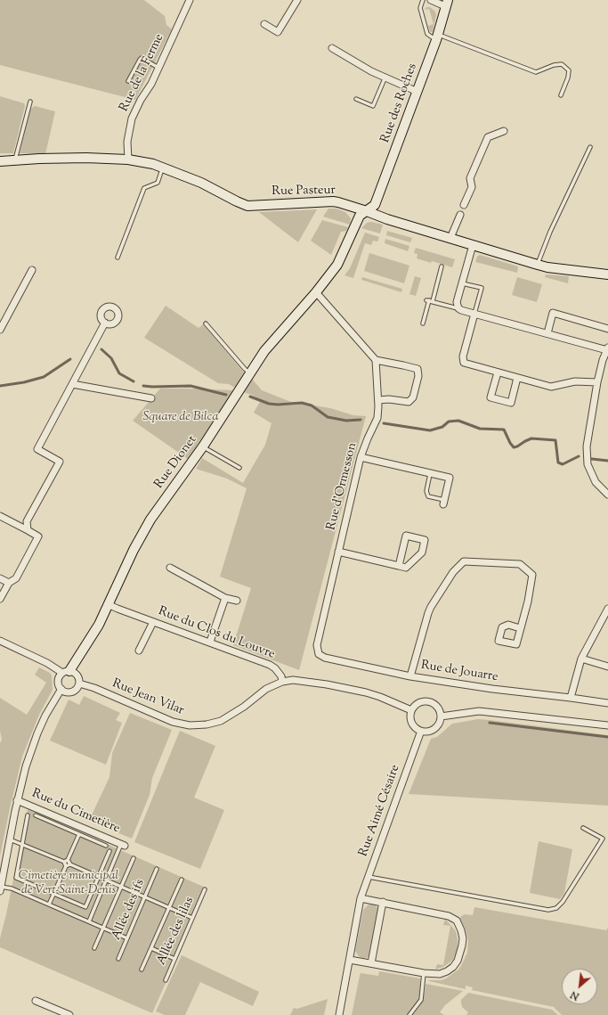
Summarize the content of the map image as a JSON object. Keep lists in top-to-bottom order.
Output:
{
  "streets": {
    "street": [
      "Rue de la Ferme",
      "Rue des Roches",
      "Rue Pasteur",
      "Rue Dionet",
      "Rue d'Ormesson",
      "Rue du Clos du Louvre",
      "Rue de Jouarre",
      "Rue Jean Vilar",
      "Rue Aimé Césaire",
      "Rue du Cimetière"
    ],
    "lane": ["Allée des ifs", "Allée des lilas"]
  },
  "crossings": [
    ["Rue de la Ferme", "Rue Pasteur"],
    ["Rue des Roches", "Rue Pasteur"],
    ["Rue des Roches", "Rue Dionet"],
    ["Rue Pasteur", "Rue Dionet"],
    ["Rue Dionet", "Rue du Clos du Louvre"],
    ["Rue Dionet", "Rue Jean Vilar"],
    ["Rue d'Ormesson", "Rue de Jouarre"],
    ["Rue du Clos du Louvre", "Rue Jean Vilar"]
  ],
  "parks": ["Square de Bilca", "Cimetière municipal de Vert-Saint-Denis"],
  "north": "bottom left"
}
